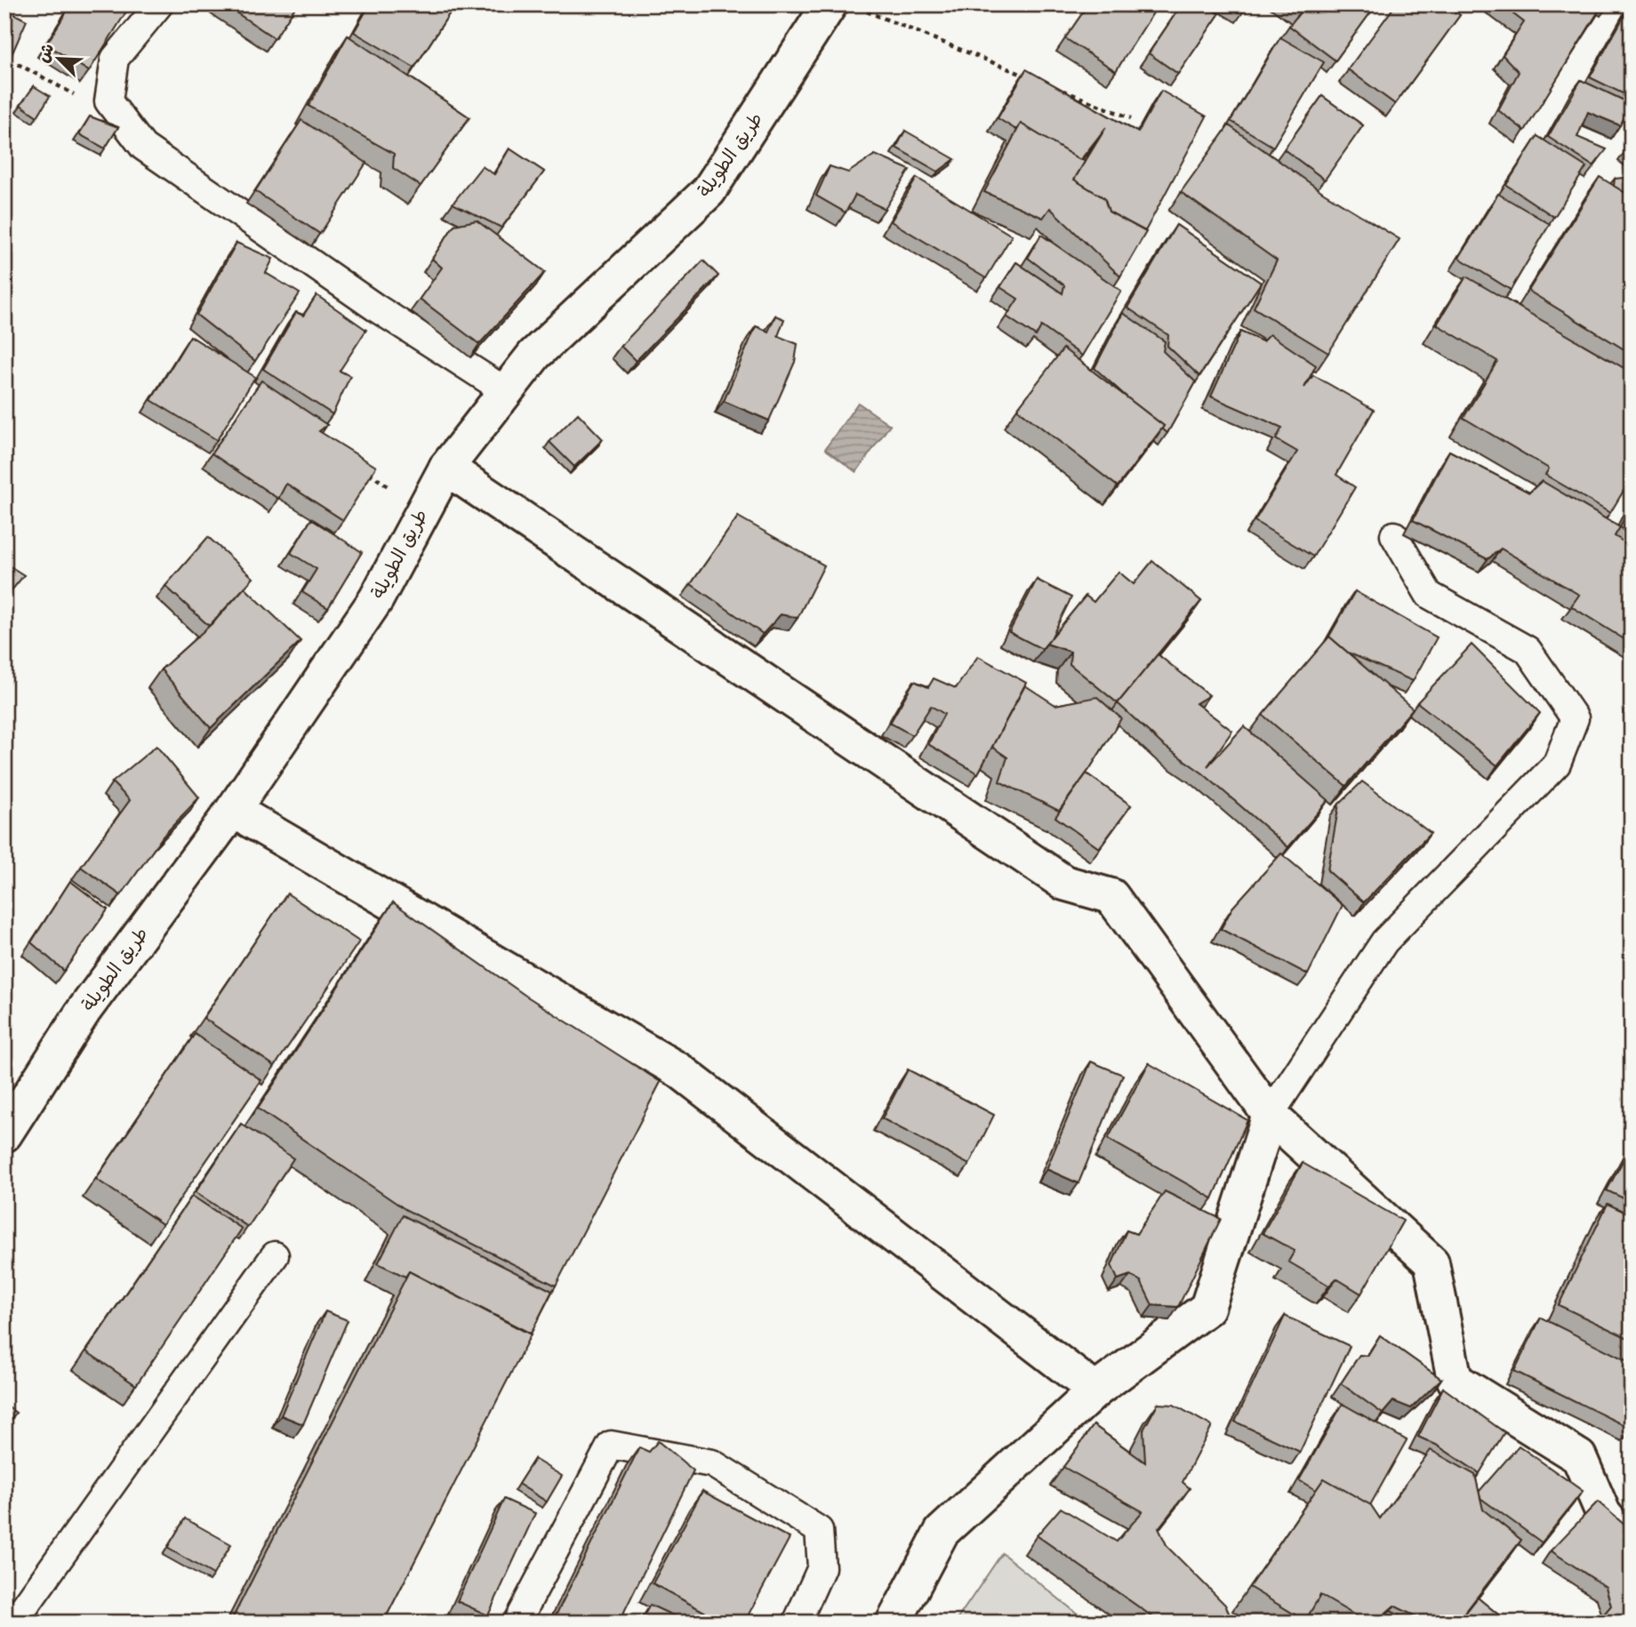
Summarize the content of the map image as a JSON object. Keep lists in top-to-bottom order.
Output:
{
  "streets": {
    "street": ["طريق الطويلة"]
  },
  "north": "top left"
}
